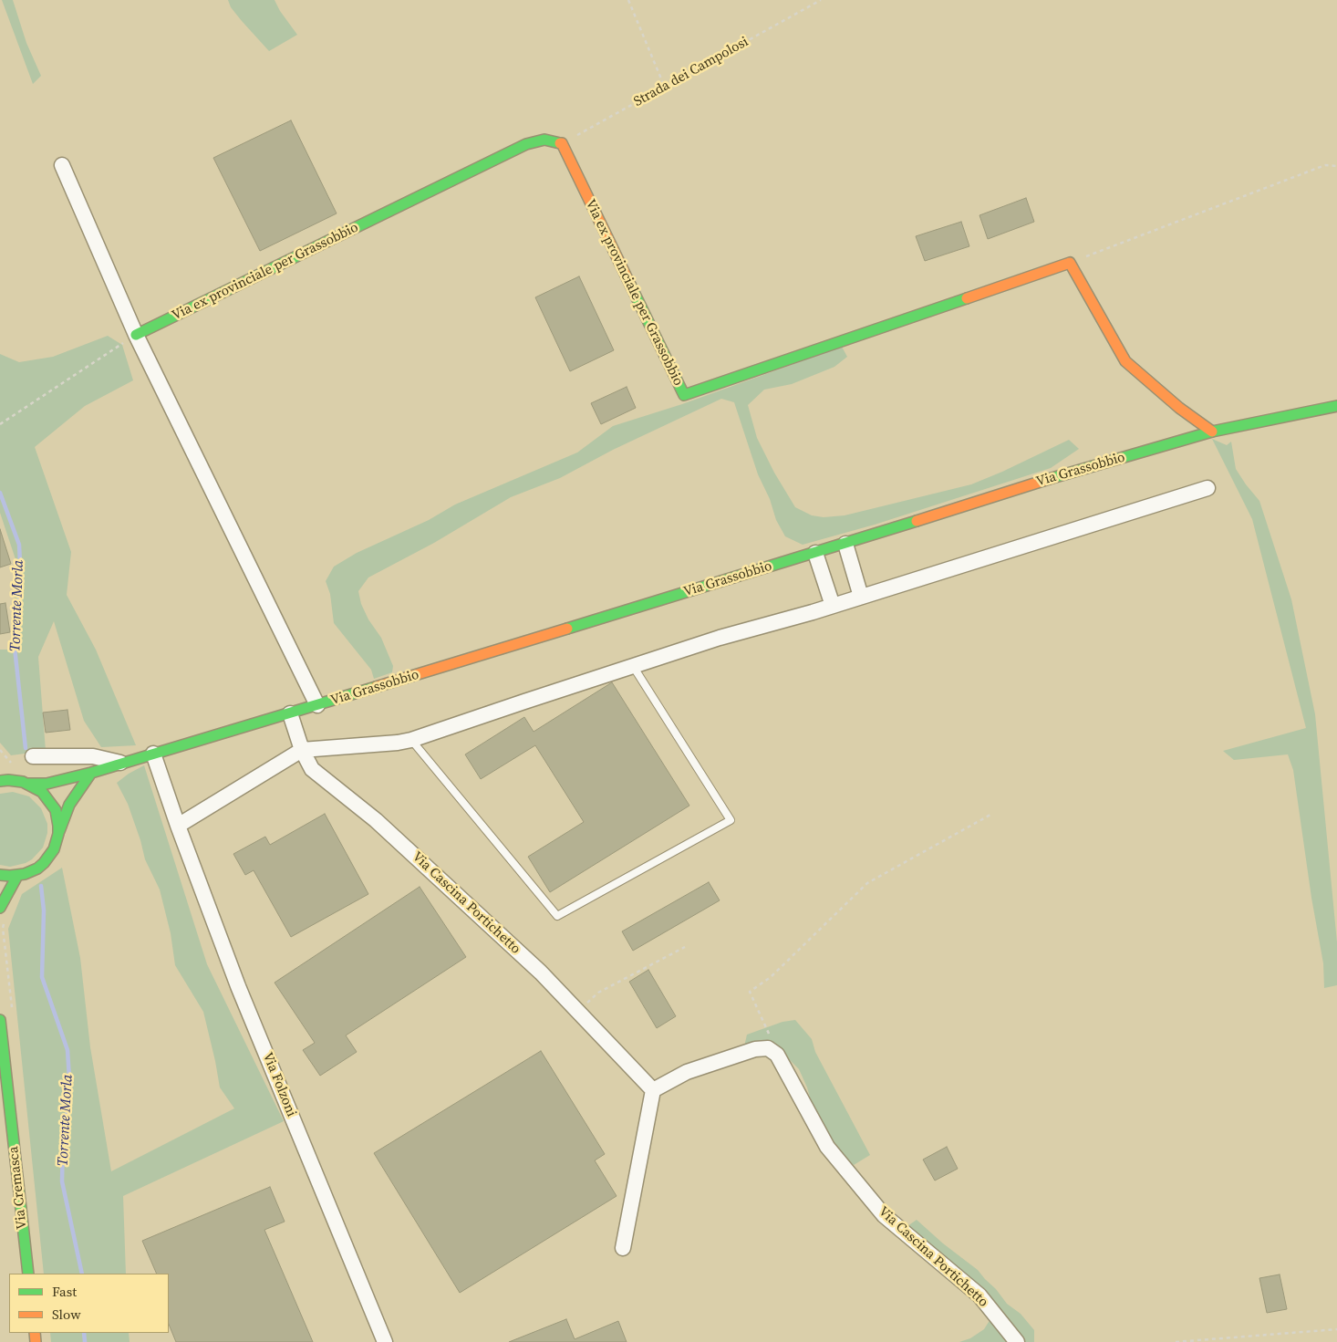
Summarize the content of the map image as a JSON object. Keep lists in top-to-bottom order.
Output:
{
  "streets": {
    "street": [
      "Via ex provinciale per Grassobbio",
      "Via Grassobbio",
      "Via Cascina Portichetto",
      "Via Folzoni",
      "Via Cremasca"
    ],
    "path": ["Strada dei Campolosi"]
  },
  "crossings": [
    ["Strada dei Campolosi", "Via ex provinciale per Grassobbio"],
    ["Via Grassobbio", "Via Cascina Portichetto"],
    ["Via Grassobbio", "Via Folzoni"]
  ],
  "water": ["Torrente Morla"],
  "legend": ["Fast", "Slow"]
}
